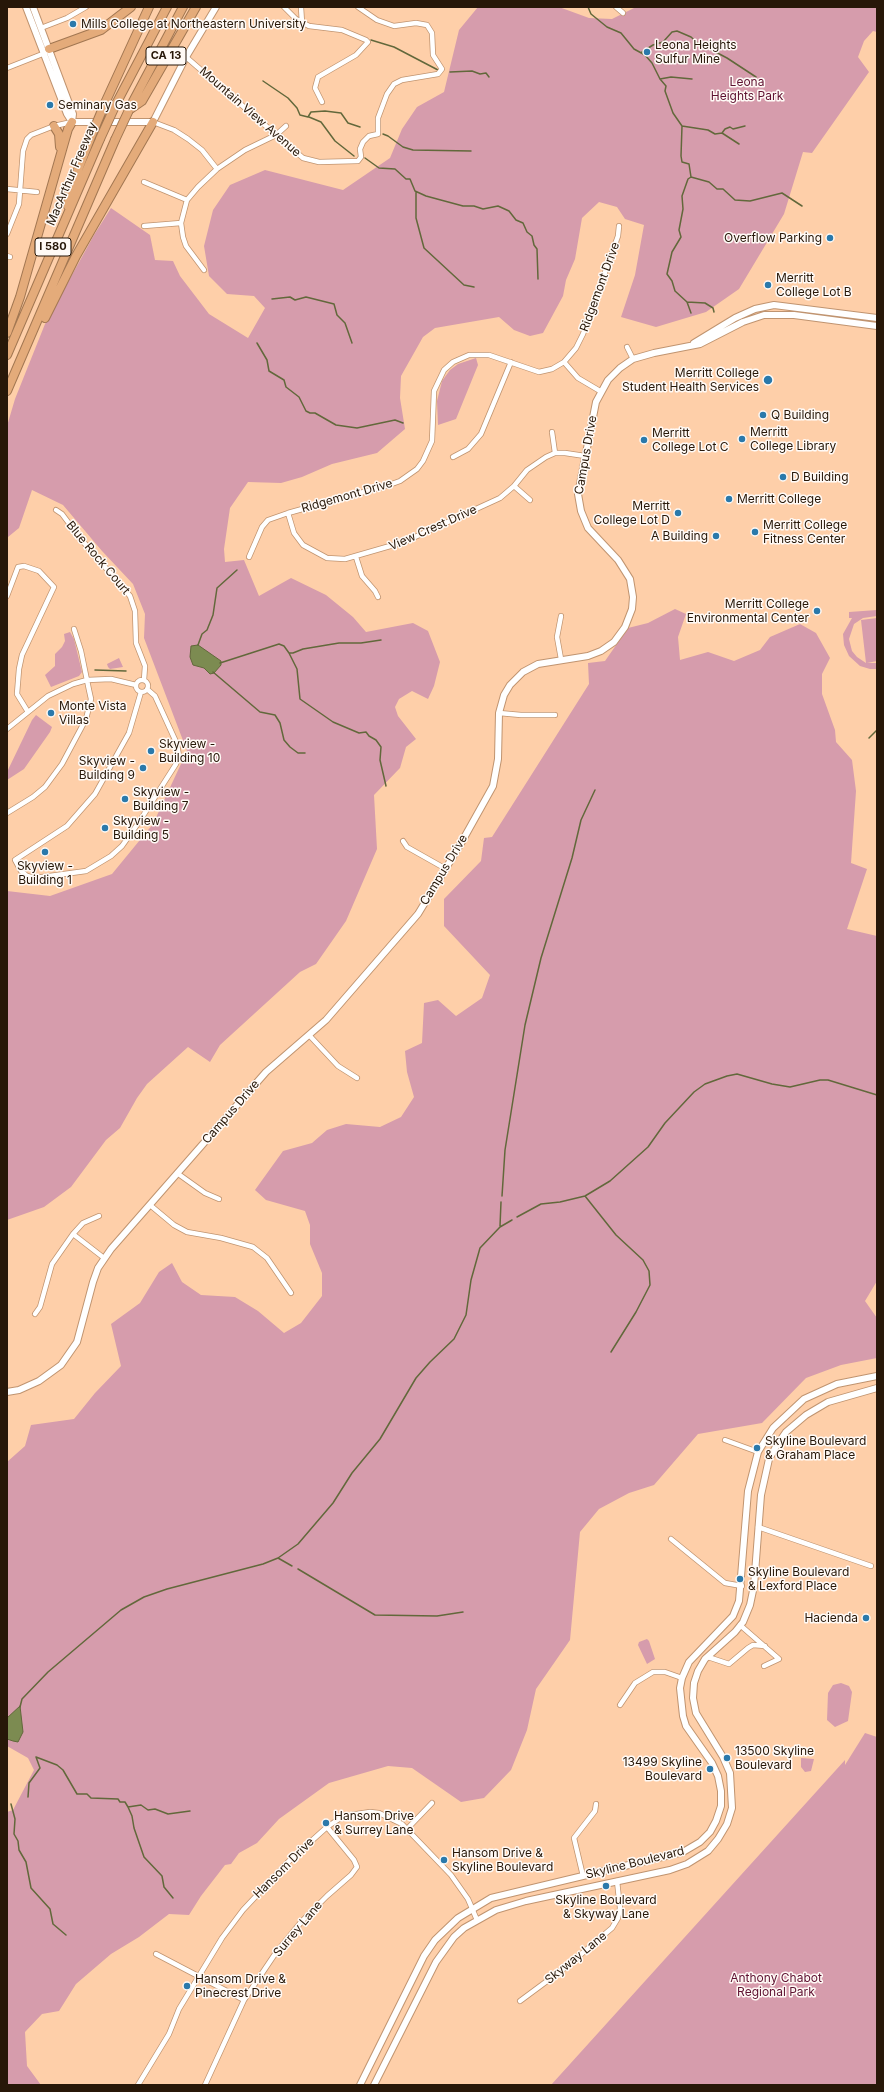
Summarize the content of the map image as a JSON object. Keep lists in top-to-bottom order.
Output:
{
  "streets": {
    "highway": ["CA 13", "MacArthur Freeway", "I 580"],
    "street": [
      "Mountain View Avenue",
      "Ridgemont Drive",
      "Campus Drive",
      "View Crest Drive",
      "Blue Rock Court",
      "Skyline Boulevard",
      "Hansom Drive",
      "Surrey Lane",
      "Skyway Lane"
    ]
  },
  "crossings": [
    ["CA 13", "MacArthur Freeway"],
    ["CA 13", "I 580"],
    ["Ridgemont Drive", "View Crest Drive"],
    ["Skyline Boulevard", "Hansom Drive"],
    ["Skyline Boulevard", "Skyway Lane"],
    ["Hansom Drive", "Surrey Lane"]
  ],
  "parks": ["Leona Heights Park", "Anthony Chabot Regional Park"],
  "places": [
    "Mills College at Northeastern University",
    "Leona Heights Sulfur Mine",
    "Seminary Gas",
    "Overflow Parking",
    "Merritt College Lot B",
    "Merritt College Student Health Services",
    "Q Building",
    "Merritt College Library",
    "Merritt College Lot C",
    "D Building",
    "Merritt College",
    "Merritt College Lot D",
    "Merritt College Fitness Center",
    "A Building",
    "Merritt College Environmental Center",
    "Monte Vista Villas",
    "Skyview - Building 10",
    "Skyview - Building 9",
    "Skyview - Building 7",
    "Skyview - Building 5",
    "Skyview - Building 1",
    "Skyline Boulevard & Graham Place",
    "Skyline Boulevard & Lexford Place",
    "Hacienda",
    "13500 Skyline Boulevard",
    "13499 Skyline Boulevard",
    "Hansom Drive & Surrey Lane",
    "Hansom Drive & Skyline Boulevard",
    "Skyline Boulevard & Skyway Lane",
    "Hansom Drive & Pinecrest Drive"
  ]
}
